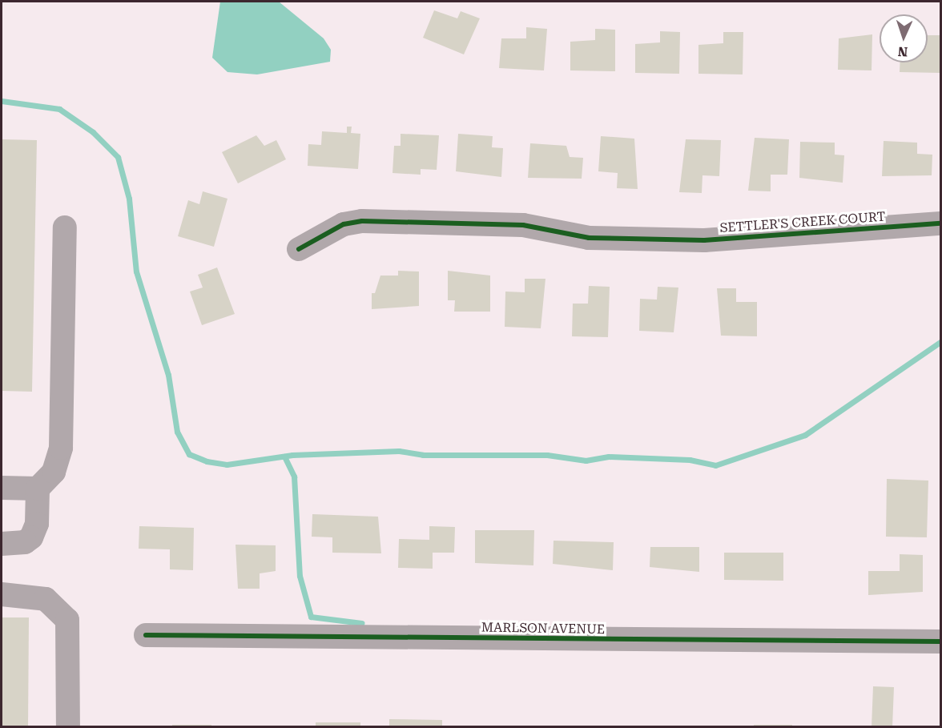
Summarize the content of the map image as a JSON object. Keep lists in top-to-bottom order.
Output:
{
  "streets": {
    "street": ["SETTLER'S CREEK COURT", "MARLSON AVENUE"]
  },
  "north": "bottom"
}
